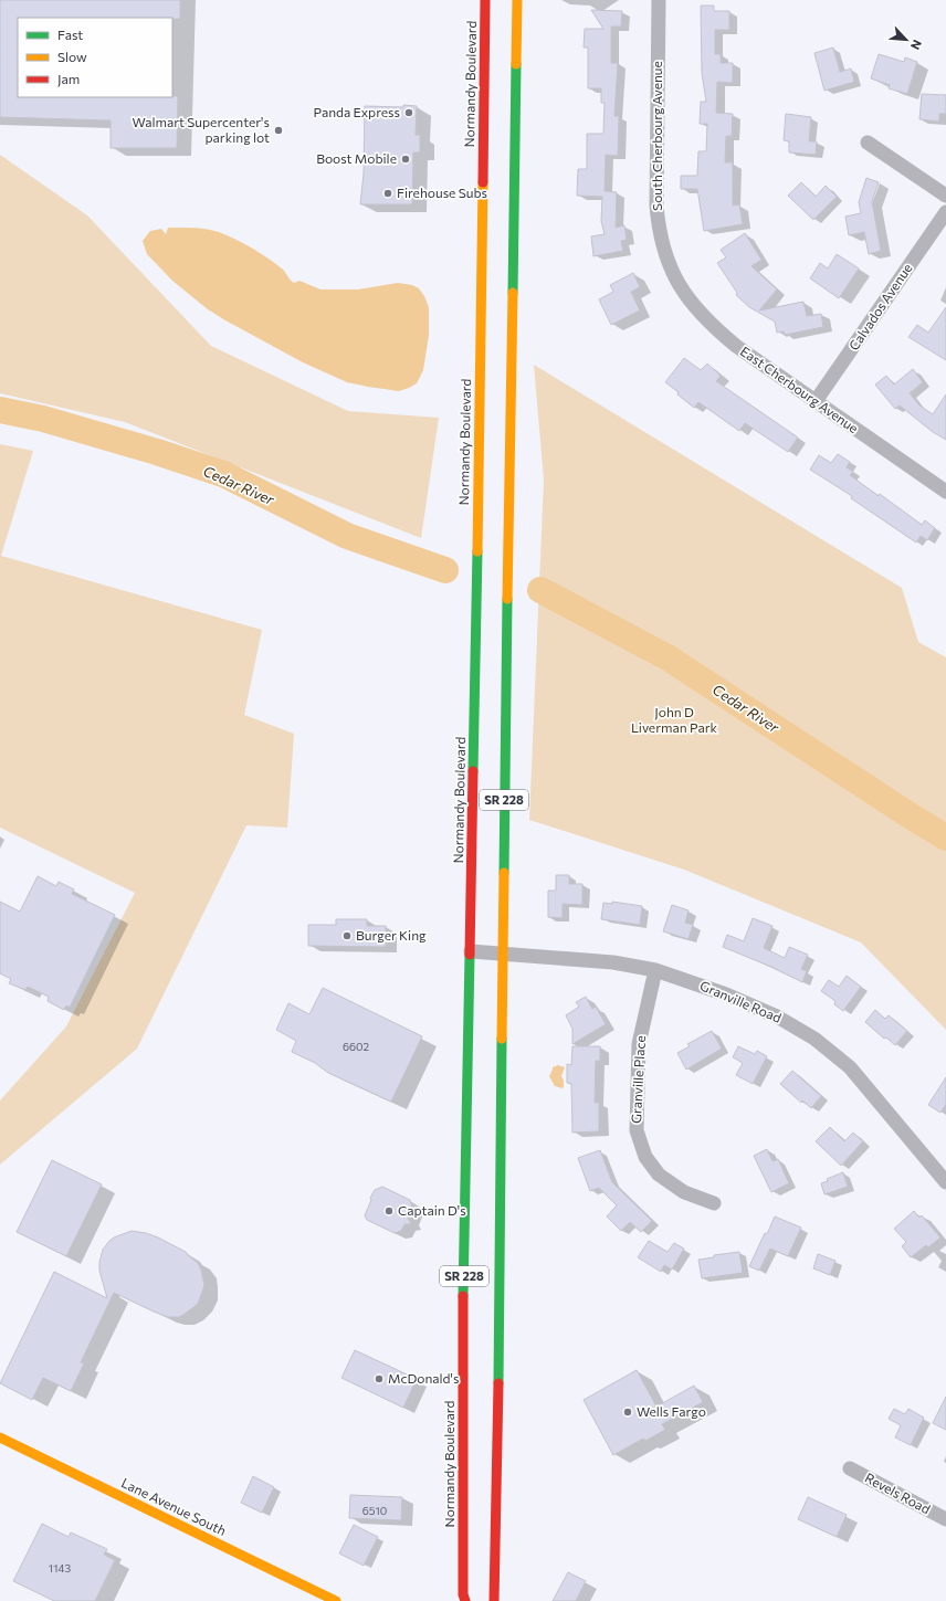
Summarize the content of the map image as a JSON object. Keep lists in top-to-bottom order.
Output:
{
  "streets": {
    "main road": ["Normandy Boulevard", "SR 228", "Lane Avenue South"],
    "street": [
      "South Cherbourg Avenue",
      "Calvados Avenue",
      "East Cherbourg Avenue",
      "Granville Road",
      "Granville Place",
      "Revels Road"
    ]
  },
  "crossings": [
    ["Normandy Boulevard", "Granville Road"],
    ["South Cherbourg Avenue", "East Cherbourg Avenue"],
    ["Calvados Avenue", "East Cherbourg Avenue"],
    ["SR 228", "Granville Road"],
    ["Granville Road", "Granville Place"]
  ],
  "water": ["Cedar River"],
  "parks": ["John D Liverman Park"],
  "places": [
    "Panda Express",
    "Walmart Supercenter's parking lot",
    "Boost Mobile",
    "Firehouse Subs",
    "Burger King",
    "Captain D's",
    "McDonald's",
    "Wells Fargo"
  ],
  "house_numbers": ["6602", "6510", "1143"],
  "legend": ["Fast", "Slow", "Jam"],
  "north": "bottom right"
}
